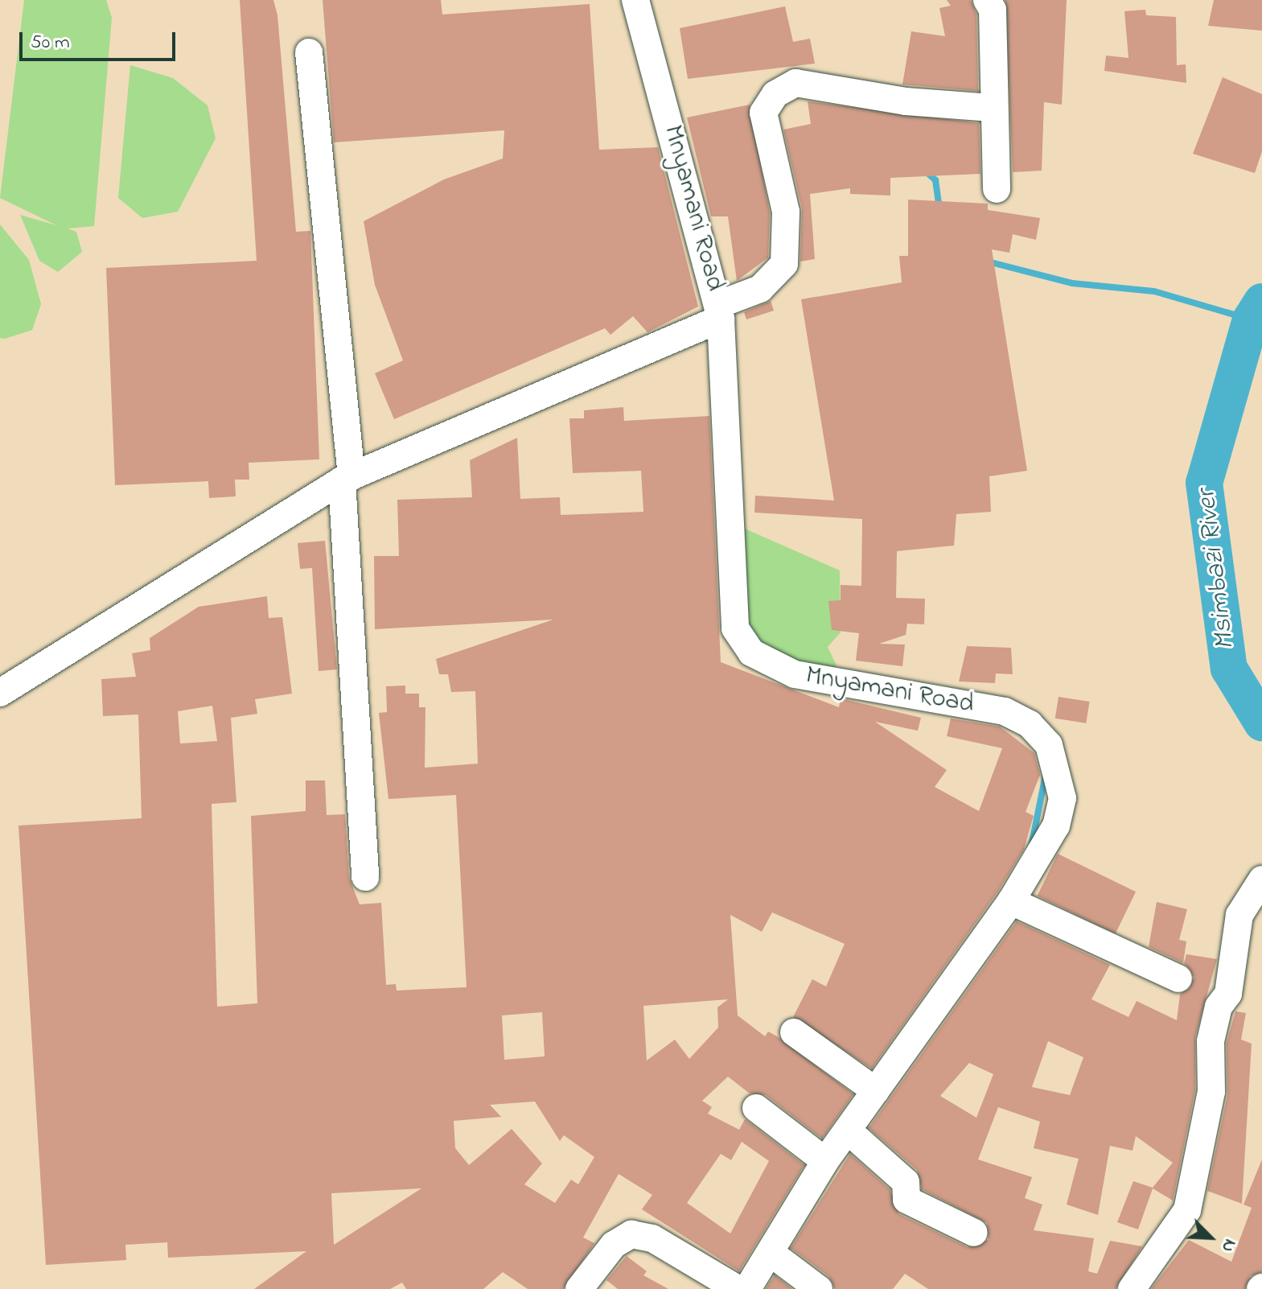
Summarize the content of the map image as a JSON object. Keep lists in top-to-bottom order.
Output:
{
  "streets": {
    "street": ["Mnyamani Road"]
  },
  "water": ["Msimbazi River"],
  "scale_bar": "50 m",
  "north": "bottom right"
}
